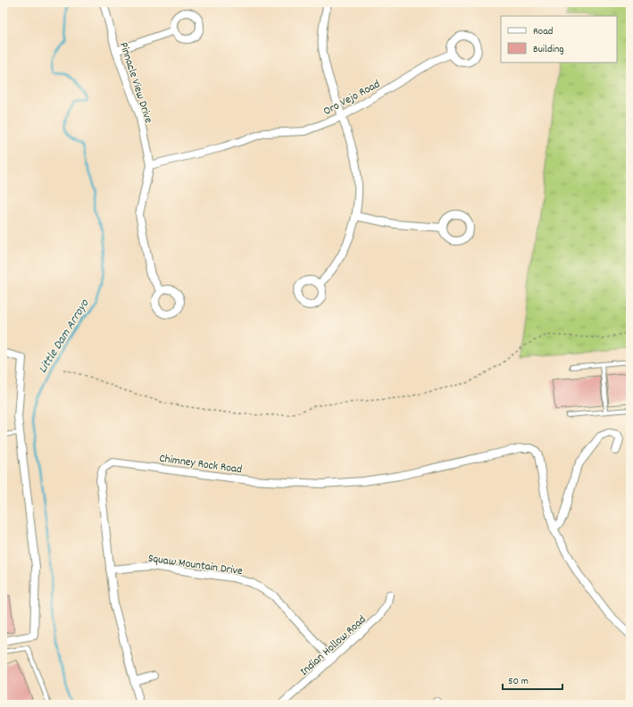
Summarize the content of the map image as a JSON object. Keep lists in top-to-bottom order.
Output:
{
  "streets": {
    "street": [
      "Pinnacle View Drive",
      "Oro Vejo Road",
      "Chimney Rock Road",
      "Squaw Mountain Drive",
      "Indian Hollow Road"
    ]
  },
  "crossings": [
    ["Pinnacle View Drive", "Oro Vejo Road"],
    ["Chimney Rock Road", "Squaw Mountain Drive"],
    ["Squaw Mountain Drive", "Indian Hollow Road"]
  ],
  "water": ["Little Dam Arroyo"],
  "legend": ["Road", "Building"],
  "scale_bar": "50 m"
}
